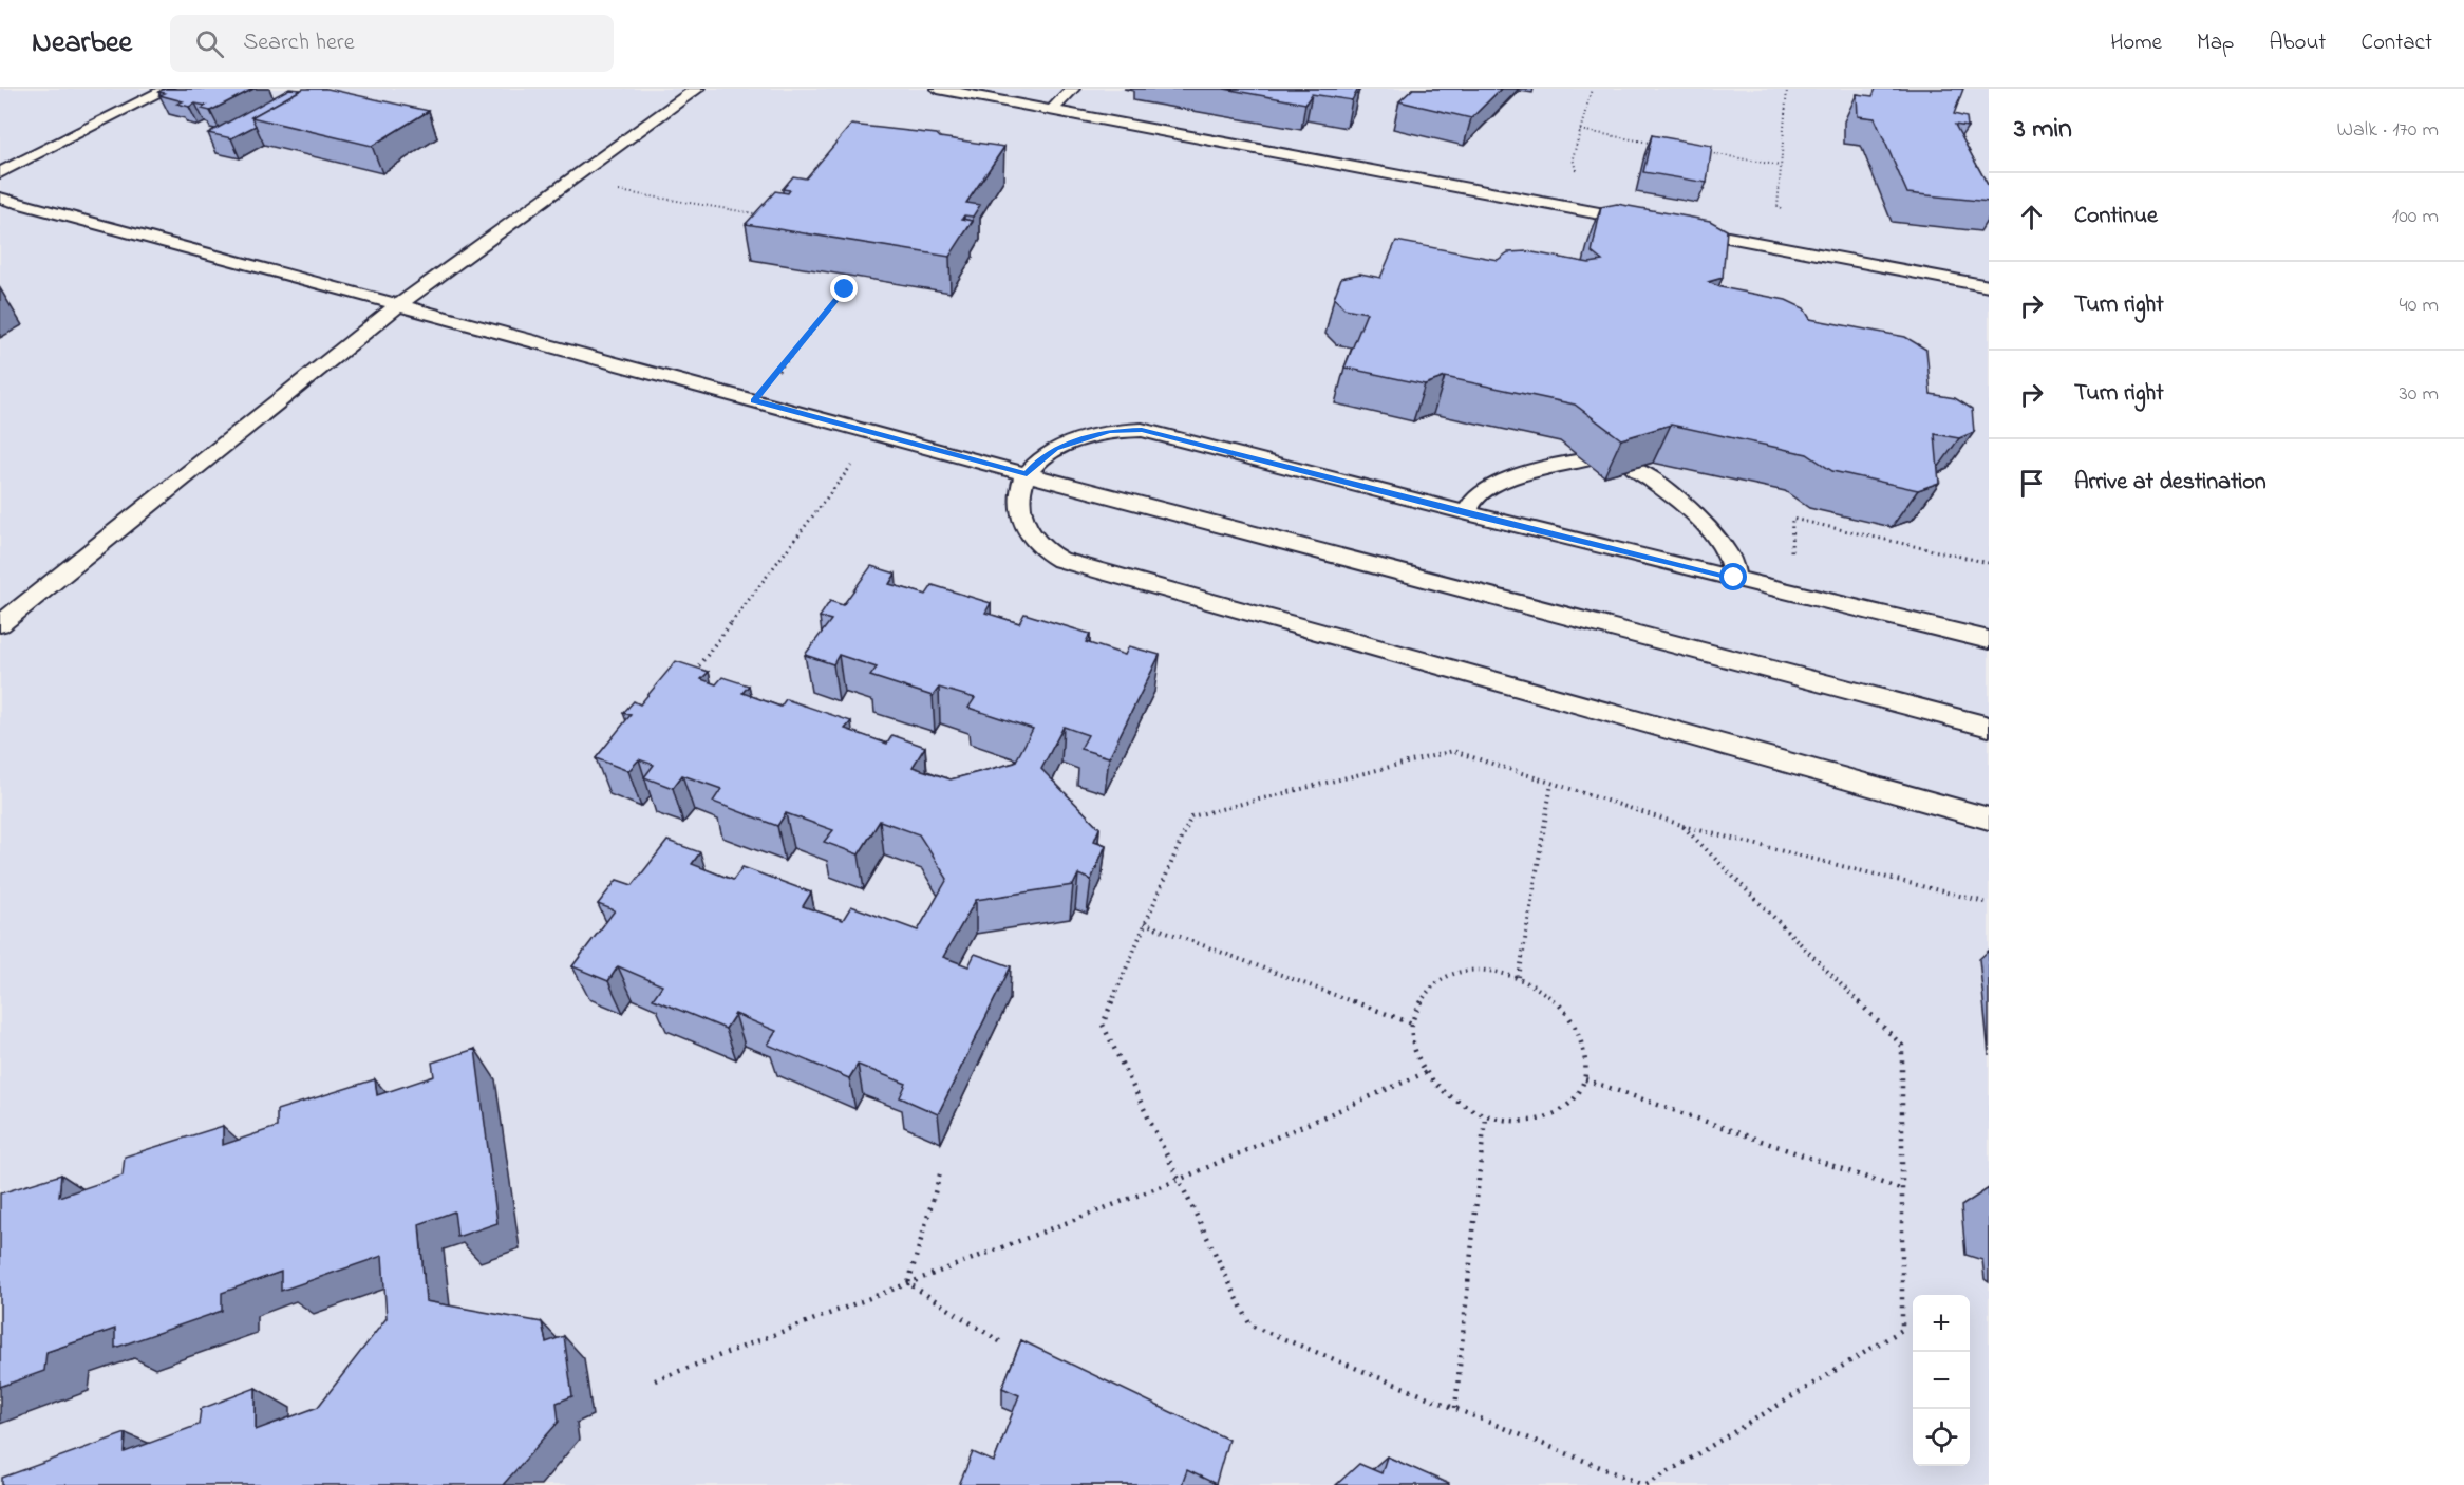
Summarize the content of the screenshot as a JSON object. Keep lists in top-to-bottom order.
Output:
{
  "page": {
    "header": "Nearbee",
    "search": "Search here",
    "nav": [
      "Home",
      "Map",
      "About",
      "Contact"
    ],
    "heading": ["3 min", "Walk · 170 m"],
    "list": [
      ["Continue", "100 m"],
      ["Turn right", "40 m"],
      ["Turn right", "30 m"],
      "Arrive at destination"
    ],
    "map_buttons": ["+", "−"]
  }
}
